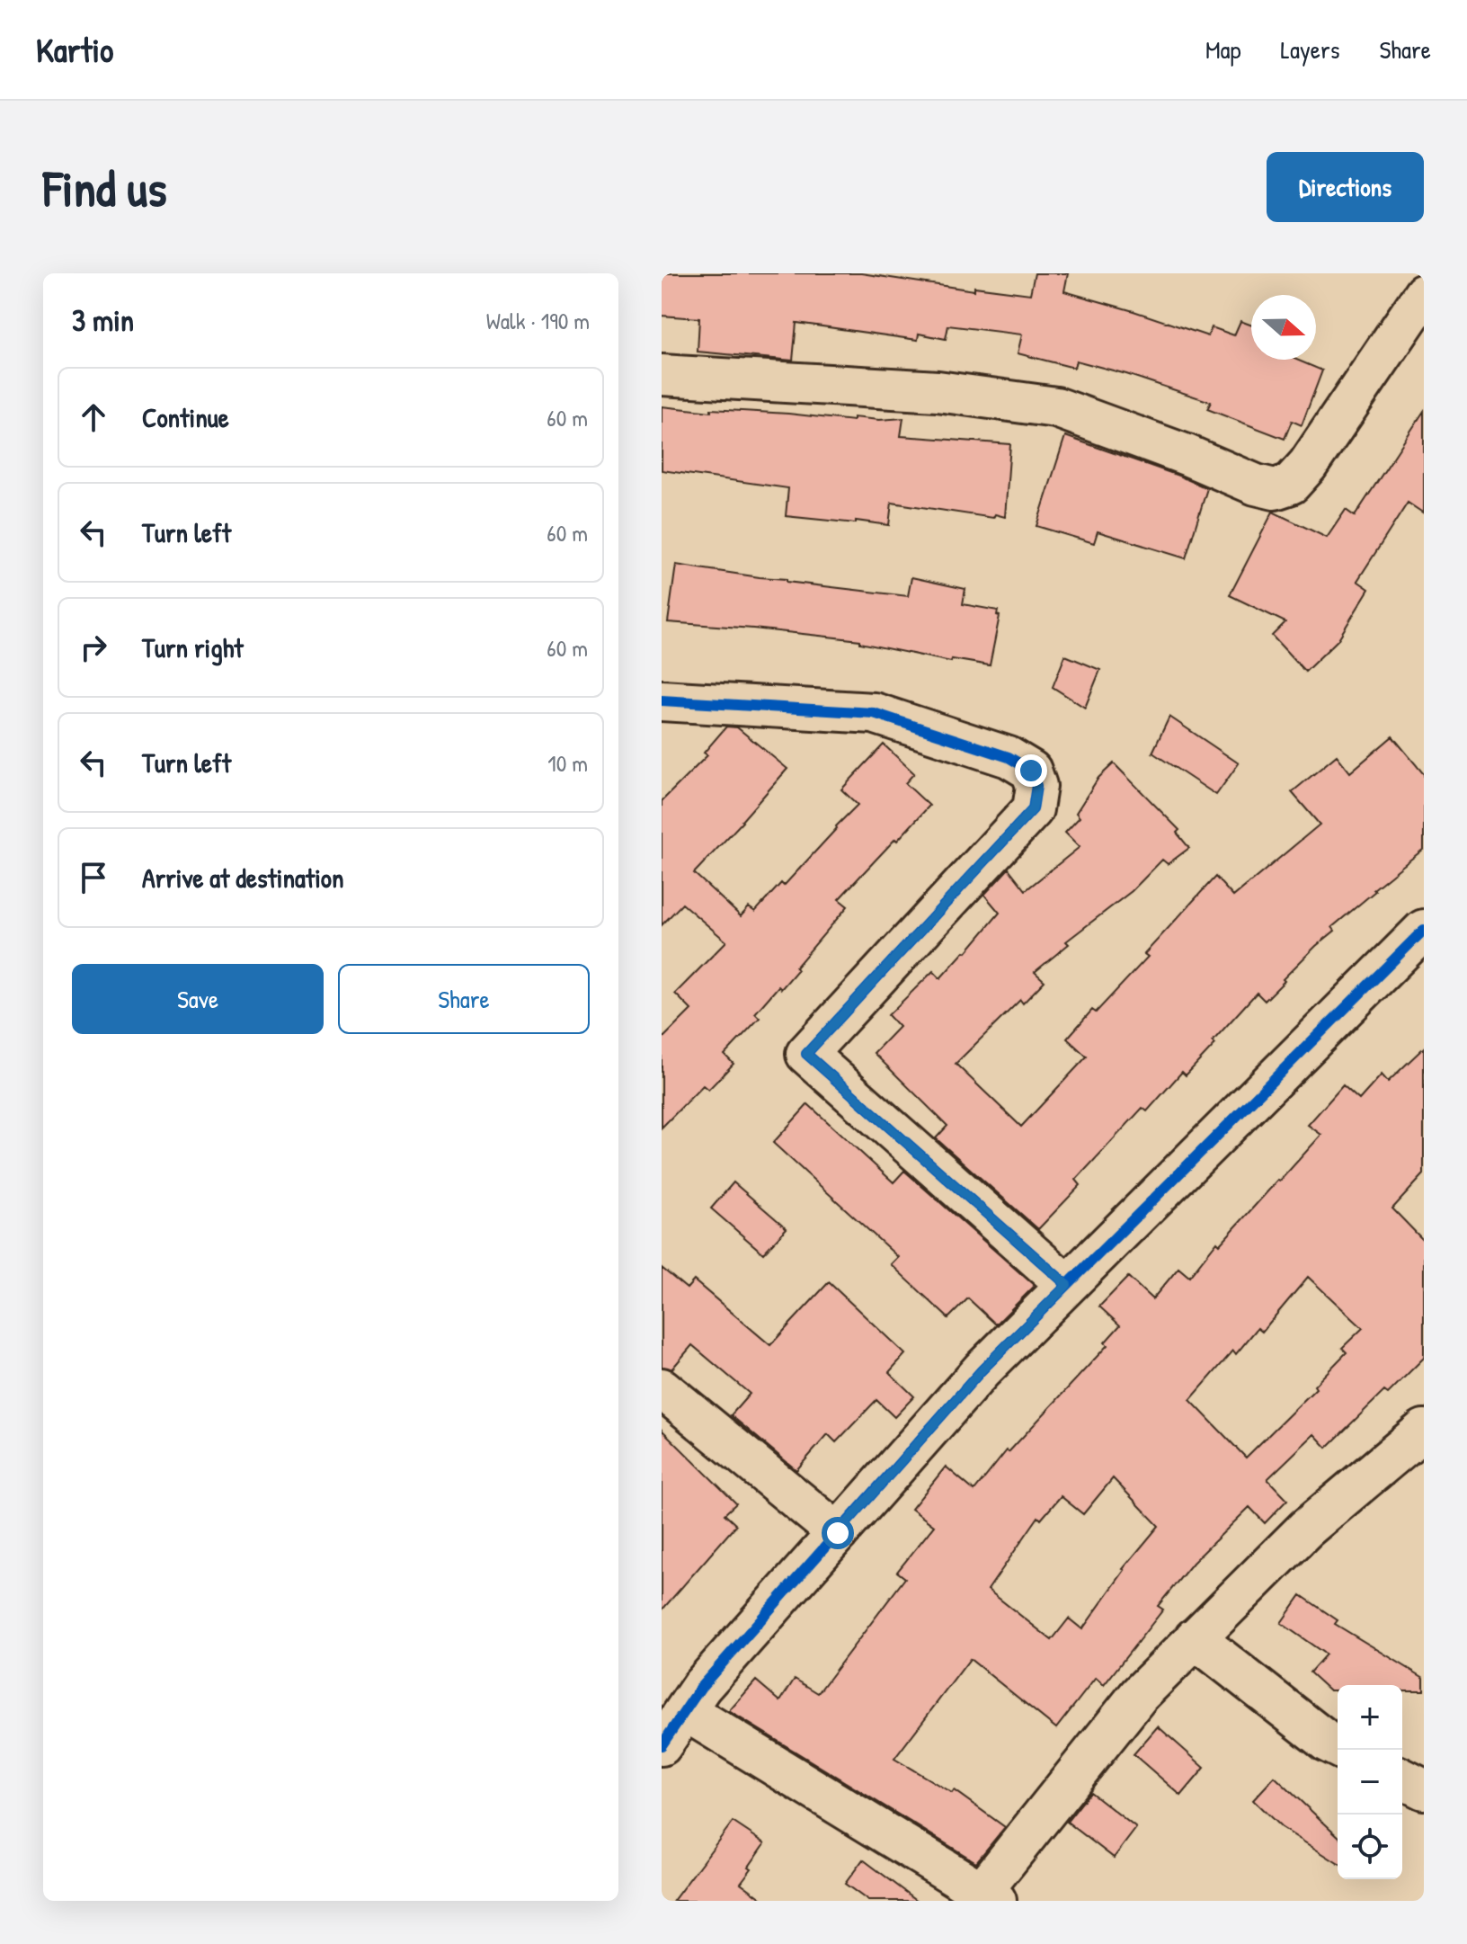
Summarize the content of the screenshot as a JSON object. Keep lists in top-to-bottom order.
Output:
{
  "north": "right",
  "page": {
    "header": "Kartio",
    "nav": ["Map", "Layers", "Share"],
    "buttons": [
      "Directions",
      ["Save", "Share"]
    ],
    "title": "Find us",
    "heading": ["3 min", "Walk · 190 m"],
    "list": [
      ["Continue", "60 m"],
      ["Turn left", "60 m"],
      ["Turn right", "60 m"],
      ["Turn left", "10 m"],
      "Arrive at destination"
    ],
    "map_buttons": ["+", "−"]
  }
}
